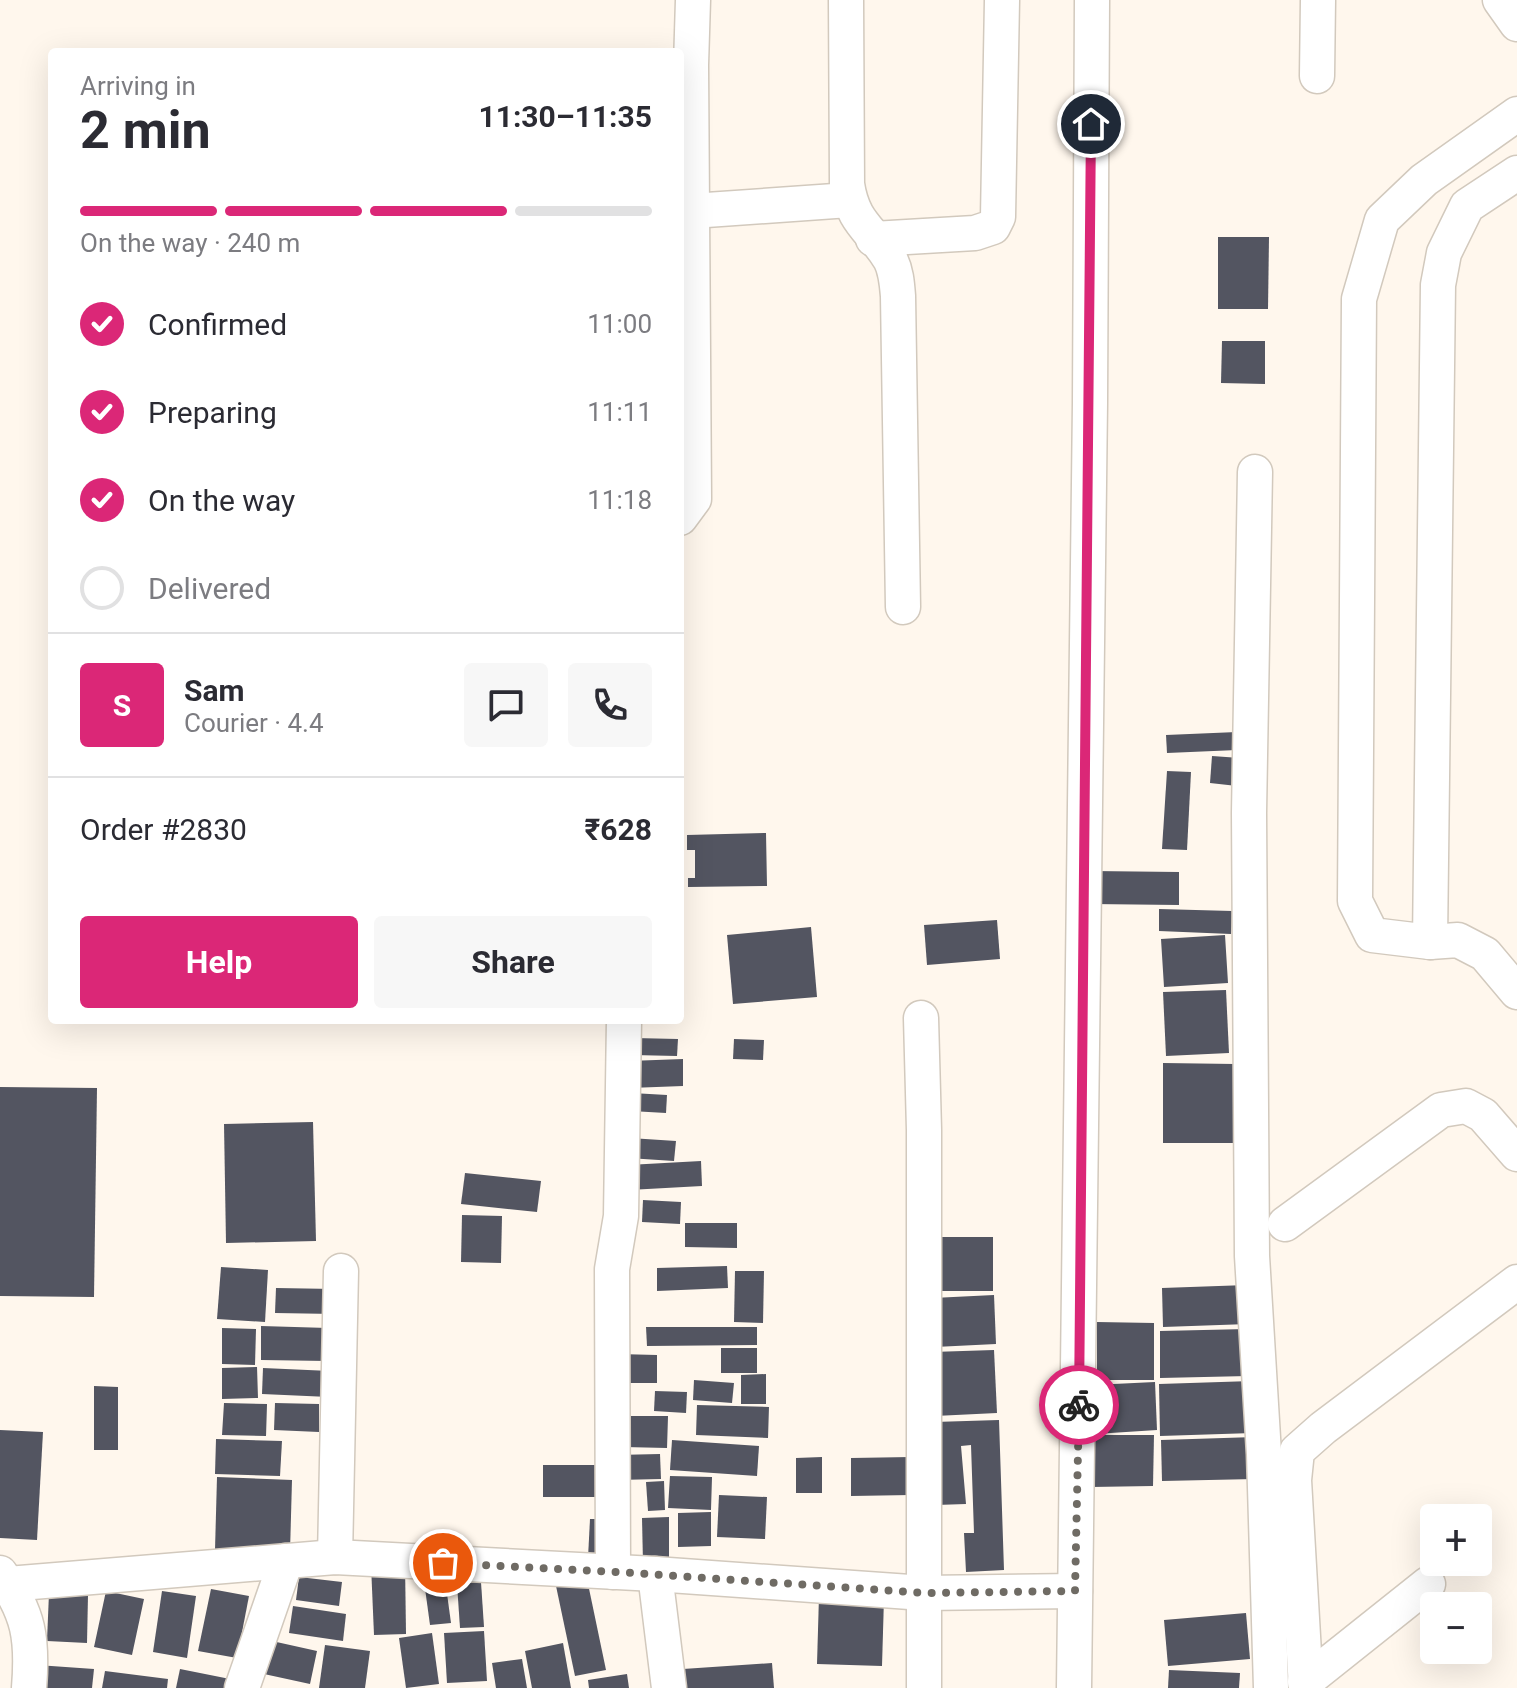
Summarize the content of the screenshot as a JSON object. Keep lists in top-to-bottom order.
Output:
{
  "page": {
    "heading": ["2 min", "Arriving in", "11:30–11:35"],
    "panel": [
      "Sam",
      "Courier · 4.4",
      "Order #2830",
      "₹628"
    ],
    "bar": "On the way · 240 m",
    "list": [
      ["Confirmed", "11:00"],
      ["Preparing", "11:11"],
      ["On the way", "11:18"],
      "Delivered"
    ],
    "round": "S",
    "buttons": ["Help", "Share"],
    "map_buttons": ["+", "−"]
  }
}
